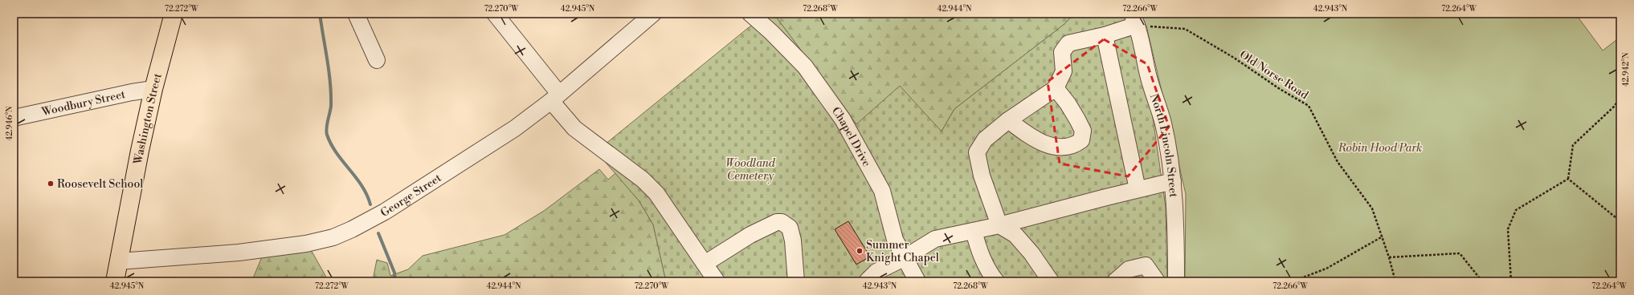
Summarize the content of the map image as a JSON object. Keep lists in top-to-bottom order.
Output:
{
  "streets": {
    "main road": ["Washington Street"],
    "street": [
      "Woodbury Street",
      "Chapel Drive",
      "North Lincoln Street",
      "George Street"
    ],
    "path": ["Old Norse Road"]
  },
  "crossings": [
    ["Old Norse Road", "North Lincoln Street"],
    ["Woodbury Street", "Washington Street"],
    ["Washington Street", "George Street"]
  ],
  "parks": ["Robin Hood Park", "Woodland Cemetery"],
  "places": ["Roosevelt School", "Summer Knight Chapel"],
  "coordinates": [
    "72.272°W",
    "72.270°W",
    "42.945°N",
    "72.268°W",
    "42.944°N",
    "72.266°W",
    "42.943°N",
    "72.264°W",
    "42.942°N",
    "42.946°N"
  ]
}
